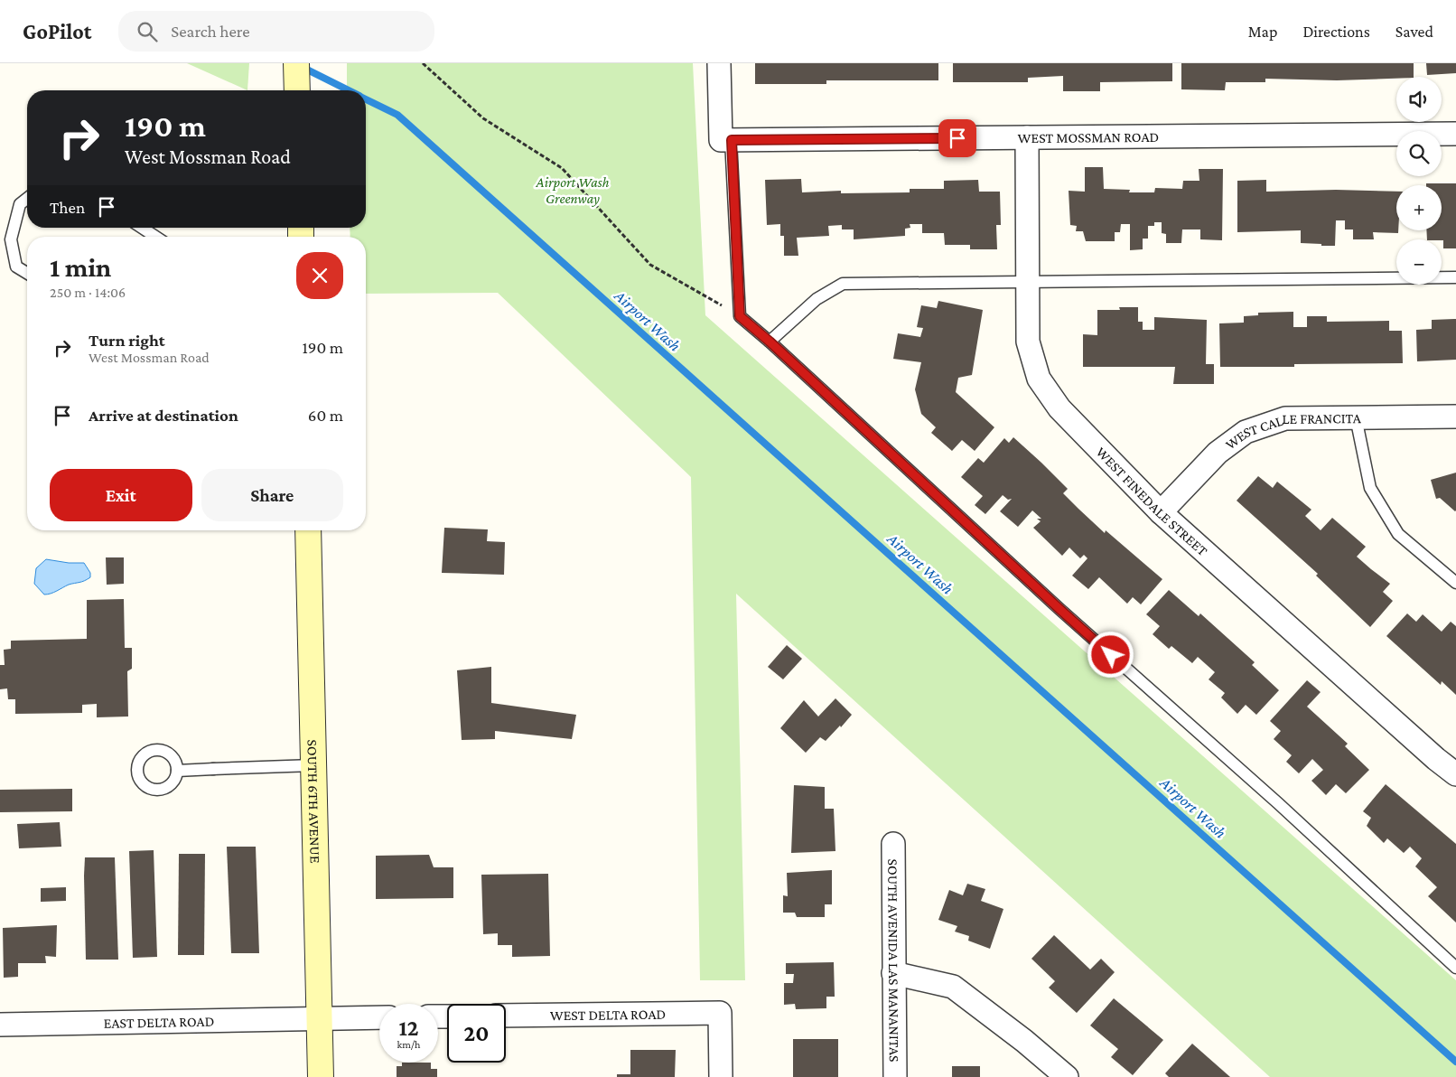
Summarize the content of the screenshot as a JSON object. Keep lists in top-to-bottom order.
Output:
{
  "streets": {
    "street": [
      "WEST MOSSMAN ROAD",
      "WEST CALLE FRANCITA",
      "WEST FINEDALE STREET",
      "SOUTH 6TH AVENUE",
      "SOUTH AVENIDA LAS MANANITAS",
      "WEST DELTA ROAD",
      "EAST DELTA ROAD"
    ]
  },
  "crossings": [
    ["WEST MOSSMAN ROAD", "WEST FINEDALE STREET"],
    ["WEST CALLE FRANCITA", "WEST FINEDALE STREET"],
    ["SOUTH 6TH AVENUE", "EAST DELTA ROAD"]
  ],
  "water": ["Airport Wash"],
  "parks": ["Airport Wash Greenway"],
  "page": {
    "header": "GoPilot",
    "search": "Search here",
    "nav": ["Map", "Directions", "Saved"],
    "map_buttons": ["+", "−"],
    "turn": ["190 m", "West Mossman Road"],
    "then": "Then",
    "heading": ["1 min", "250 m · 14:06"],
    "list": [
      {
        "name": "Turn right",
        "note": "West Mossman Road",
        "value": "190 m"
      },
      {
        "name": "Arrive at destination",
        "value": "60 m"
      }
    ],
    "buttons": ["Exit", "Share"],
    "speed": "12 km/h",
    "limit": "20"
  }
}
